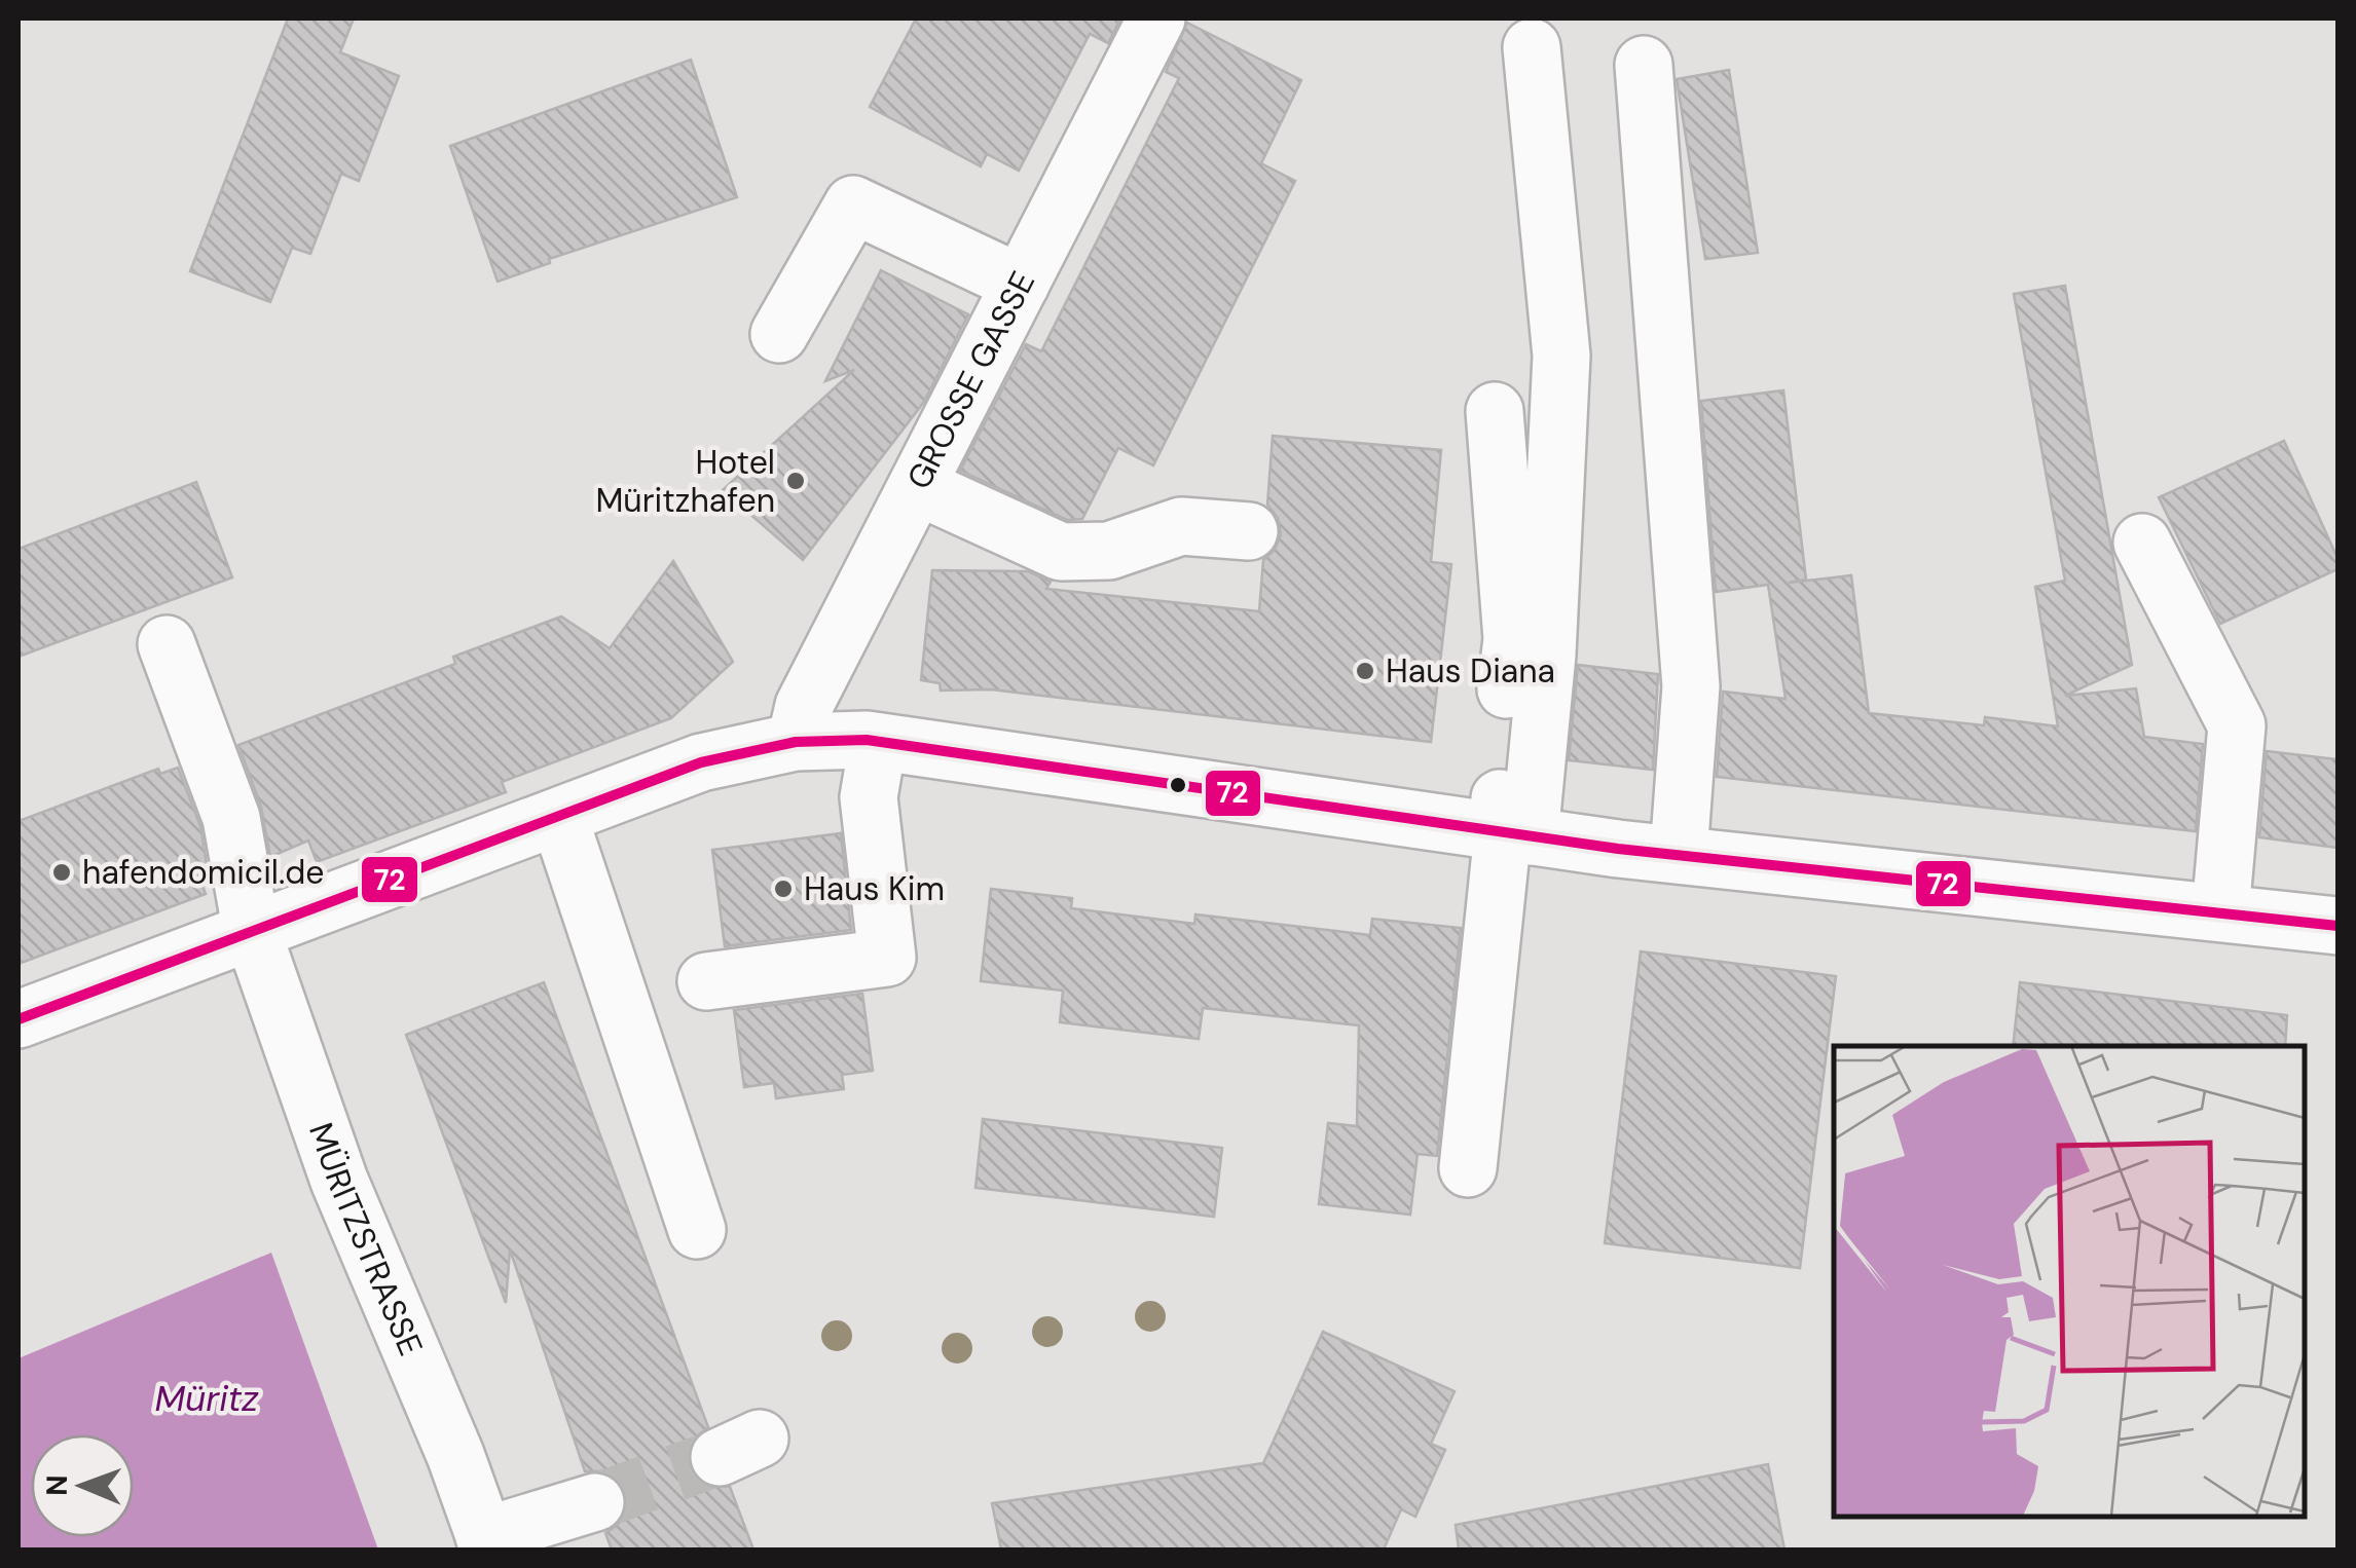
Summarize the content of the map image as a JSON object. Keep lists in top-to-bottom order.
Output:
{
  "streets": {
    "street": ["GROSSE GASSE", "MÜRITZSTRASSE"]
  },
  "water": ["Müritz"],
  "places": [
    "Hotel Müritzhafen",
    "Haus Diana",
    "hafendomicil.de",
    "Haus Kim"
  ],
  "lines": ["transit line 72"],
  "north": "left"
}
